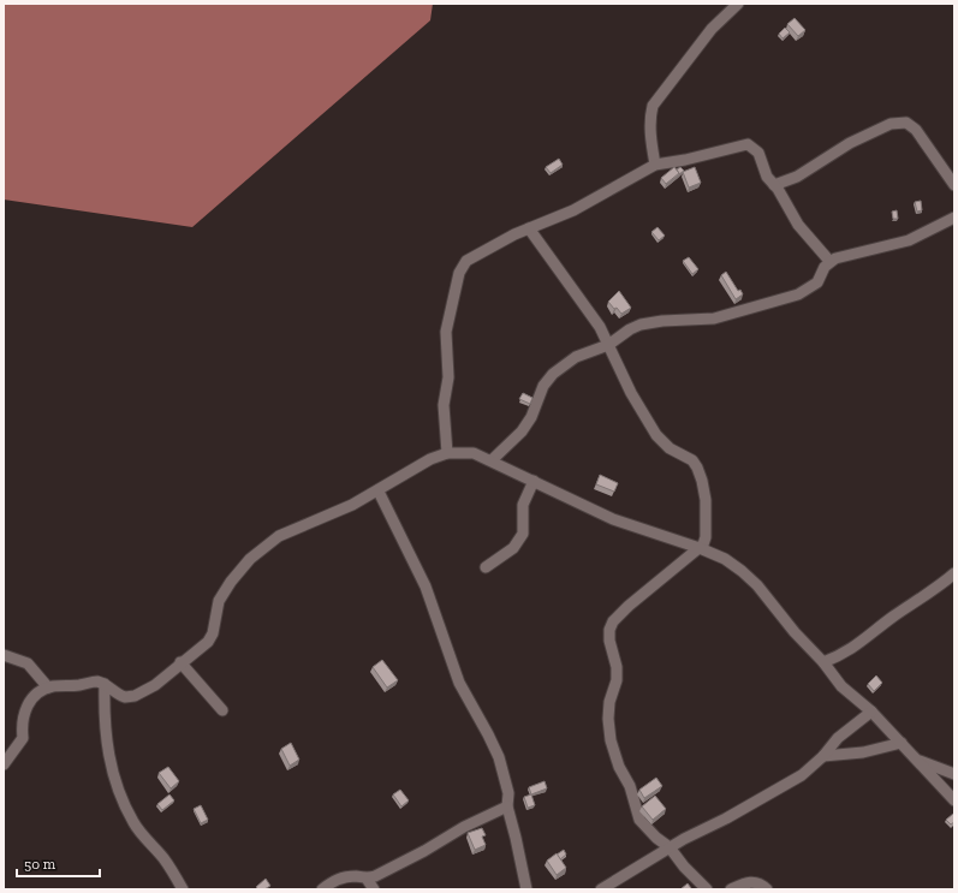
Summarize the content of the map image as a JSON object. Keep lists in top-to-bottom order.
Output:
{
  "scale_bar": "50 m"
}
